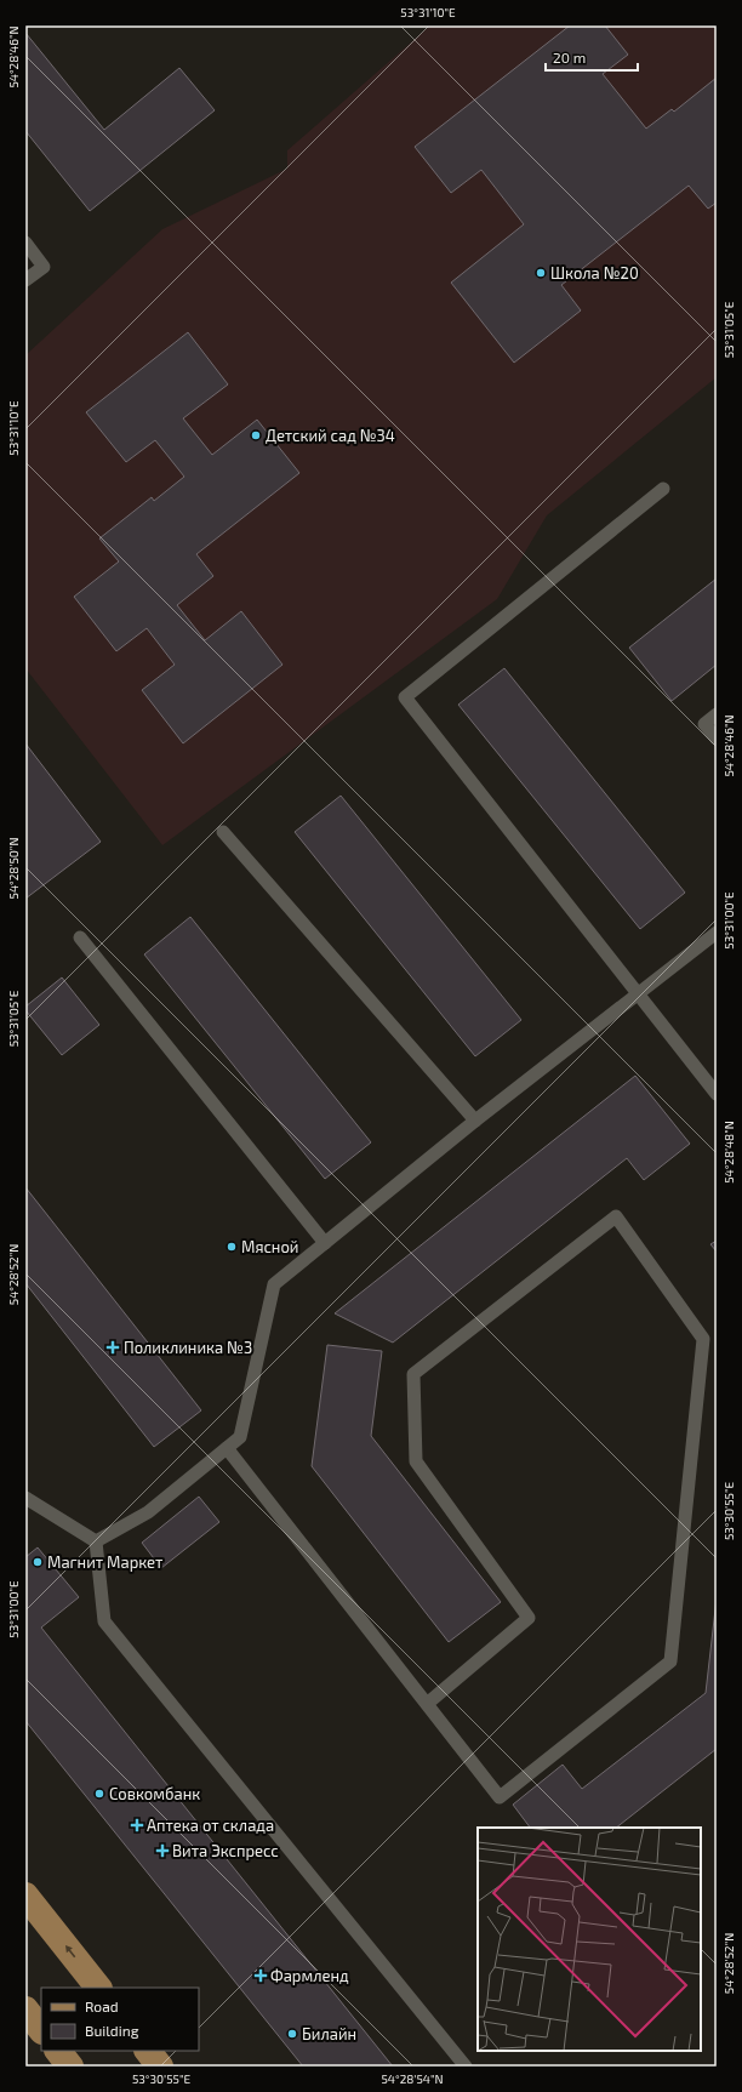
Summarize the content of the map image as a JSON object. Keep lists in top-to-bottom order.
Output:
{
  "places": {
    "other": [
      "Школа №20",
      "Детский сад №34",
      "Мясной",
      "Магнит Маркет",
      "Совкомбанк",
      "Билайн"
    ],
    "health": [
      "Поликлиника №3",
      "Аптека от склада",
      "Вита Экспресс",
      "Фармленд"
    ]
  },
  "legend": ["Road", "Building"],
  "scale_bar": "20 m",
  "coordinates": [
    "53°31'10\"E",
    "54°28'46\"N",
    "53°31'05\"E",
    "54°28'50\"N",
    "53°31'00\"E",
    "54°28'48\"N",
    "54°28'52\"N",
    "53°30'55\"E",
    "54°28'54\"N"
  ]
}
